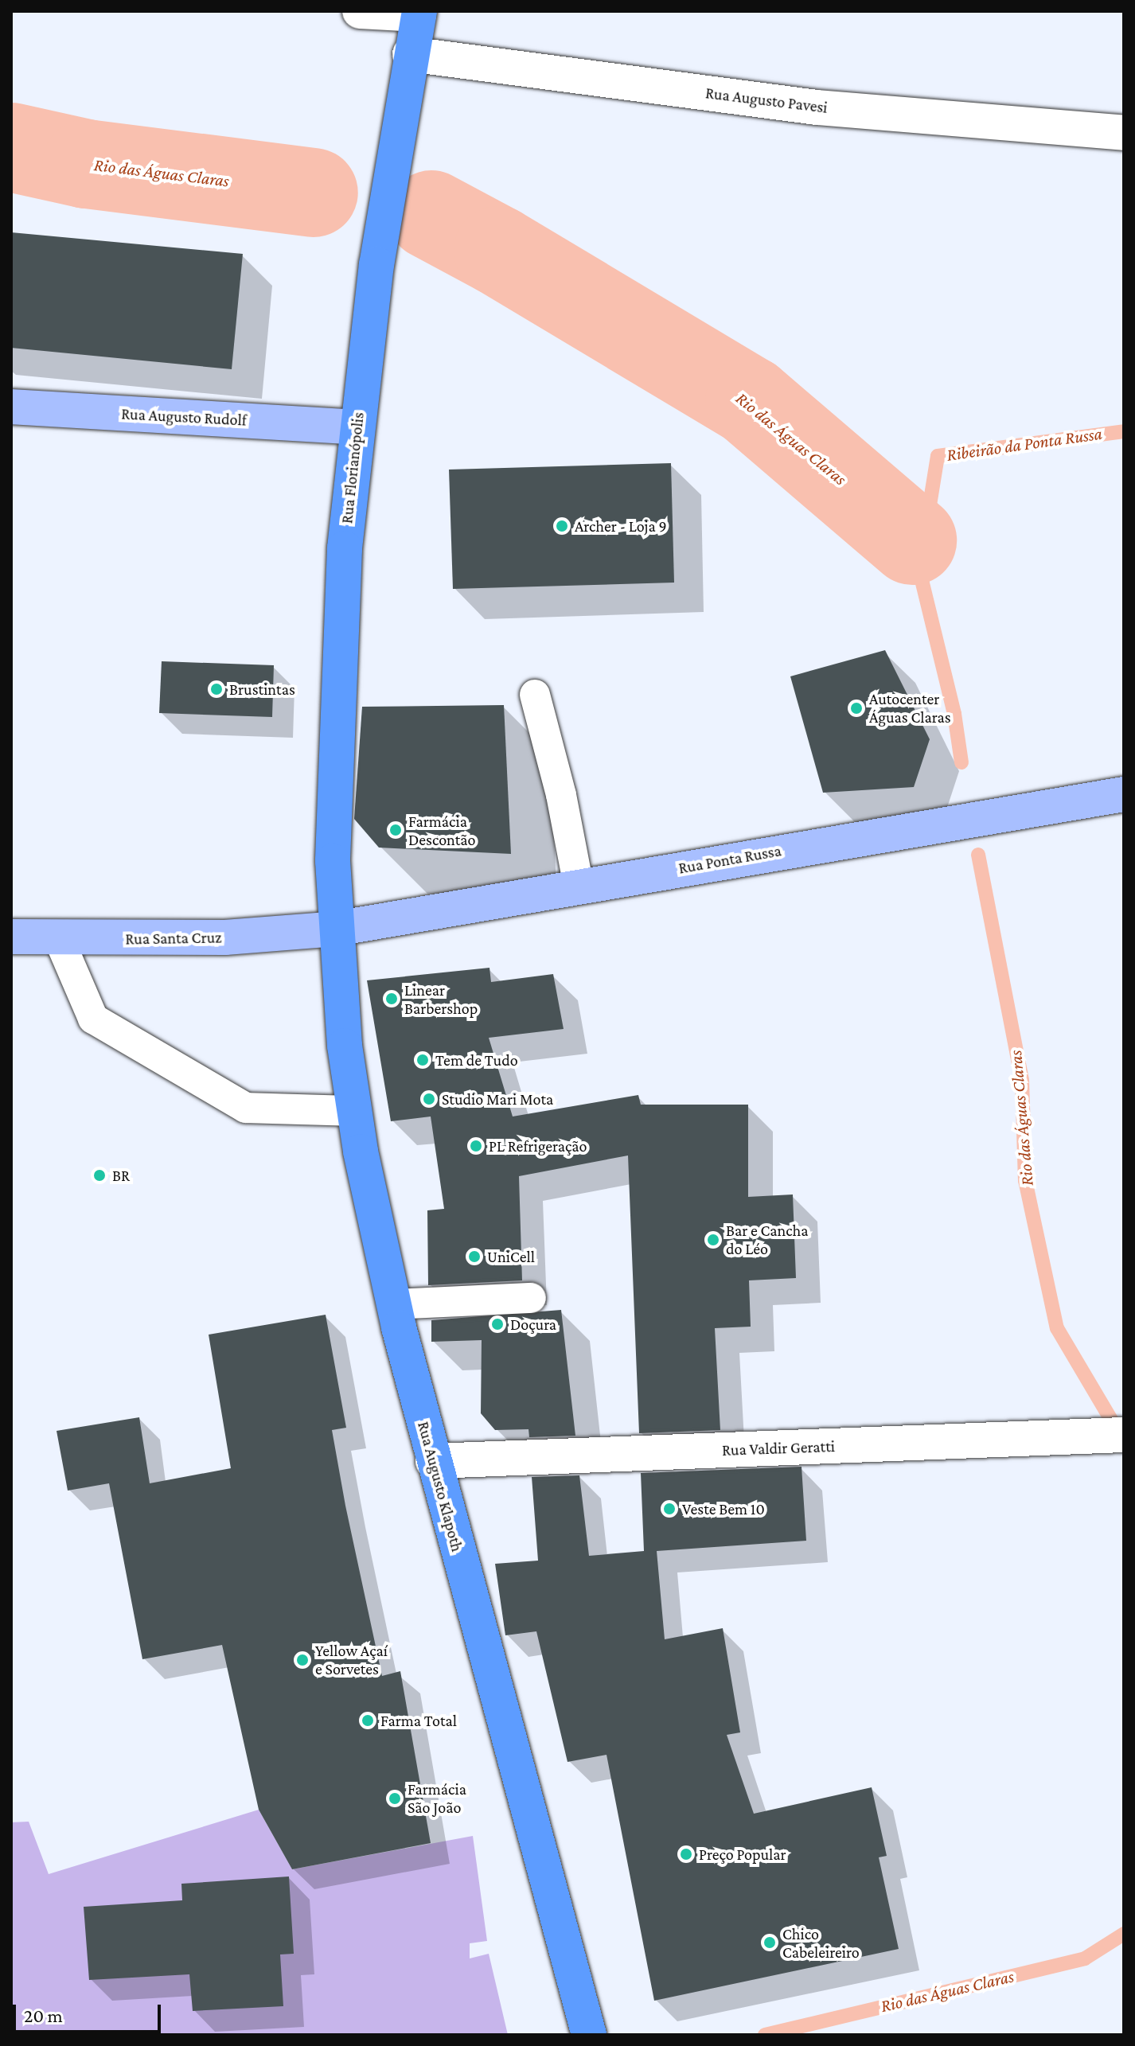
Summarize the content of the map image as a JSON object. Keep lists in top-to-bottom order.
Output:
{
  "streets": {
    "main road": ["Rua Florianópolis", "Rua Augusto Klapoth"],
    "street": [
      "Rua Augusto Pavesi",
      "Rua Augusto Rudolf",
      "Rua Ponta Russa",
      "Rua Santa Cruz",
      "Rua Valdir Geratti"
    ]
  },
  "crossings": [
    ["Rua Augusto Pavesi", "Rua Florianópolis"],
    ["Rua Augusto Rudolf", "Rua Florianópolis"],
    ["Rua Florianópolis", "Rua Ponta Russa"],
    ["Rua Florianópolis", "Rua Santa Cruz"],
    ["Rua Florianópolis", "Rua Augusto Klapoth"],
    ["Rua Ponta Russa", "Rua Santa Cruz"],
    ["Rua Ponta Russa", "Rua Augusto Klapoth"],
    ["Rua Santa Cruz", "Rua Augusto Klapoth"],
    ["Rua Valdir Geratti", "Rua Augusto Klapoth"]
  ],
  "water": ["Rio das Águas Claras", "Ribeirão da Ponta Russa"],
  "places": [
    "Archer - Loja 9",
    "Brustintas",
    "Autocenter Águas Claras",
    "Farmácia Descontão",
    "Linear Barbershop",
    "Tem de Tudo",
    "Studio Mari Mota",
    "PL Refrigeração",
    "BR",
    "Bar e Cancha do Léo",
    "UniCell",
    "Doçura",
    "Veste Bem 10",
    "Yellow Açaí e Sorvetes",
    "Farma Total",
    "Farmácia São João",
    "Preço Popular",
    "Chico Cabeleireiro"
  ],
  "scale_bar": "20 m"
}
